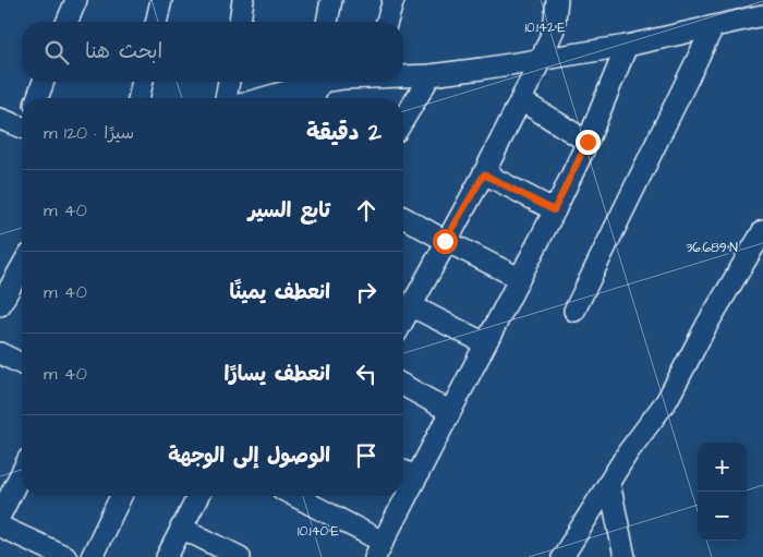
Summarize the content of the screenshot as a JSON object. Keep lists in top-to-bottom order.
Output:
{
  "page": {
    "search": "ابحث هنا",
    "heading": ["2 دقيقة", "سيرًا · 120 m"],
    "list": [
      ["تابع السير", "40 m"],
      ["انعطف يمينًا", "40 m"],
      ["انعطف يسارًا", "40 m"],
      "الوصول إلى الوجهة"
    ],
    "map_buttons": ["+", "−"]
  },
  "coordinates": ["10.142°E", "36.689°N", "10.140°E"]
}
